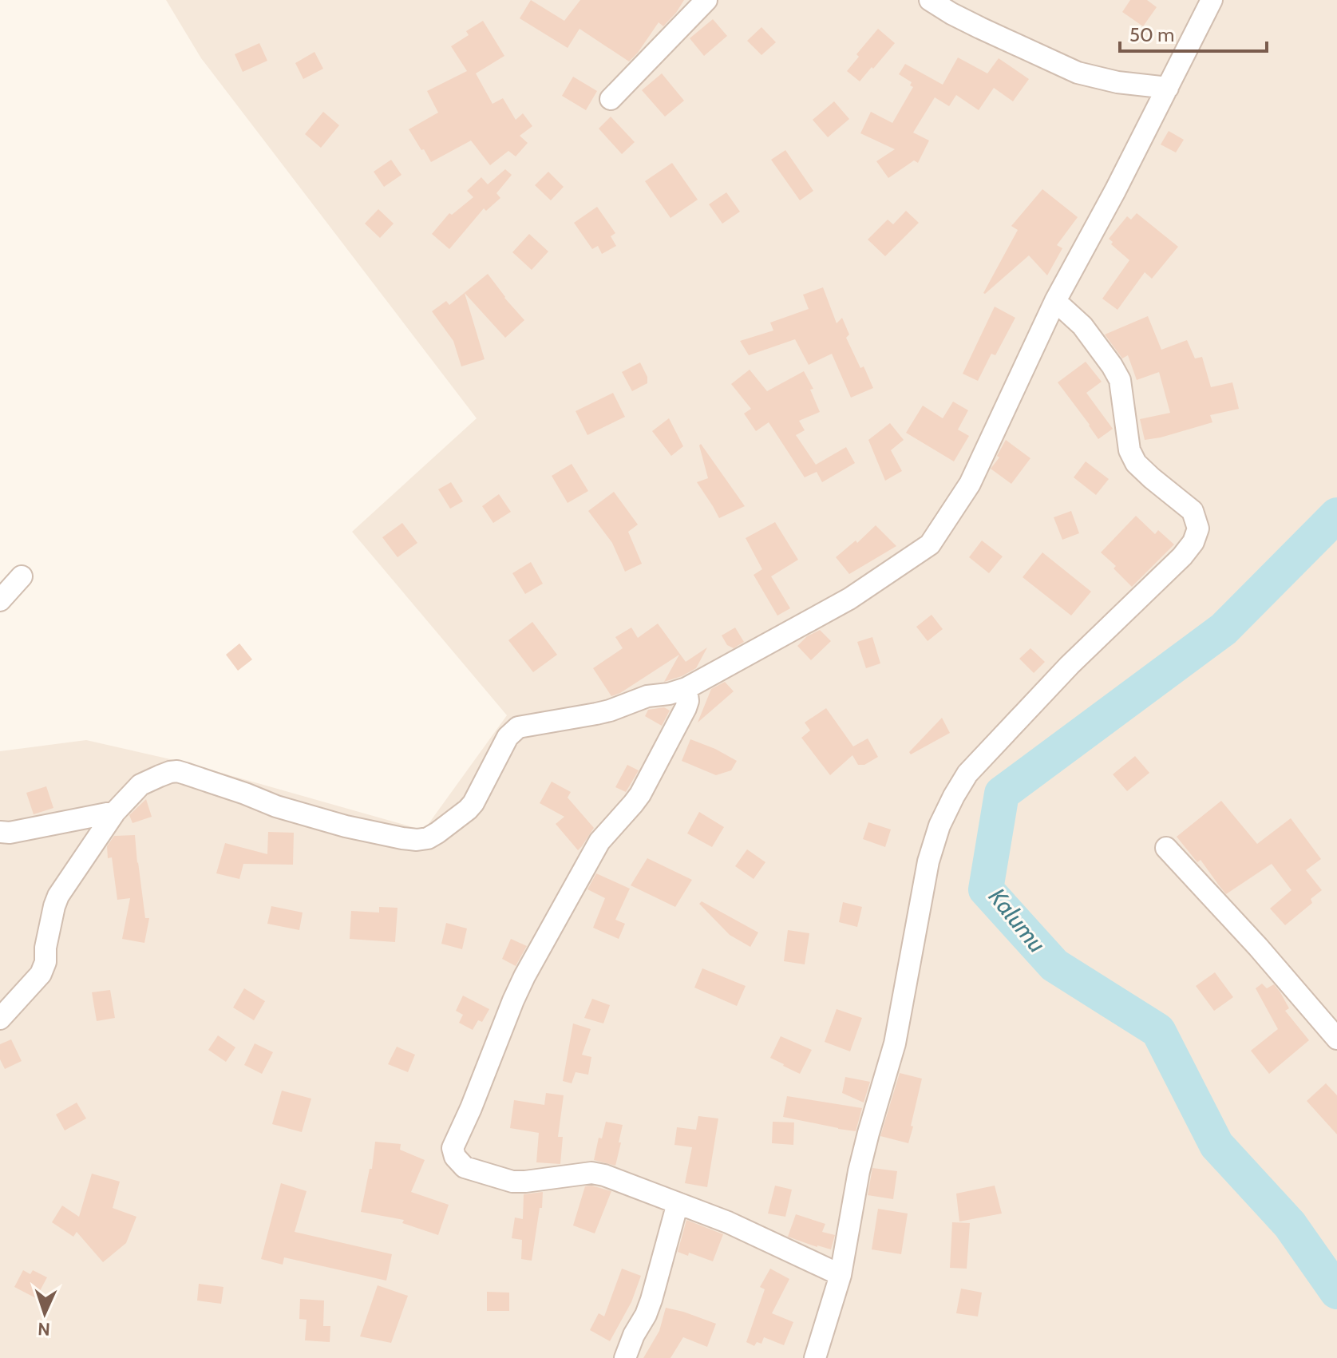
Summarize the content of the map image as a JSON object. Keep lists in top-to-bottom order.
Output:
{
  "water": ["Kalumu"],
  "scale_bar": "50 m",
  "north": "bottom"
}
